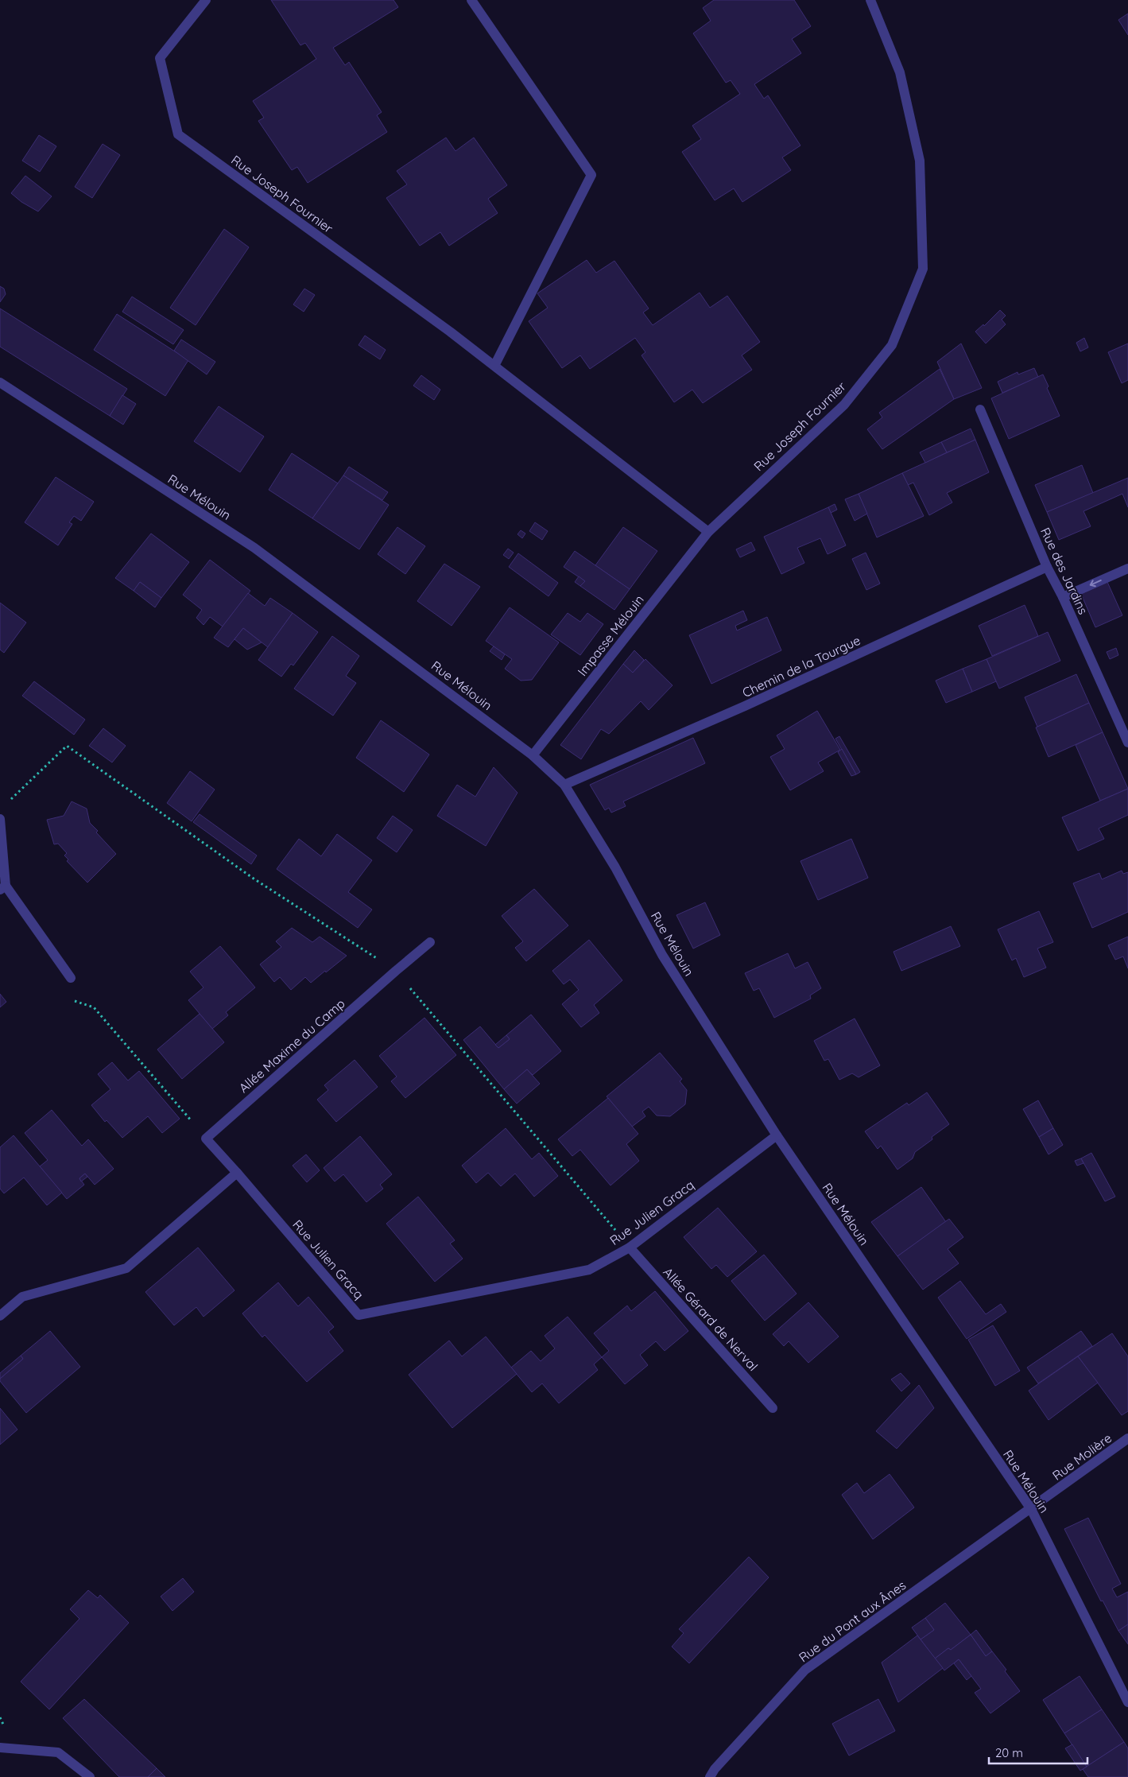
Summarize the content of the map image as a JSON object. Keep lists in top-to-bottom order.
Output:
{
  "streets": {
    "street": [
      "Rue Joseph Fournier",
      "Rue Mélouin",
      "Rue des Jardins",
      "Impasse Mélouin",
      "Chemin de la Tourgue",
      "Allée Maxime du Camp",
      "Rue Julien Gracq",
      "Allée Gérard de Nerval",
      "Rue Molière",
      "Rue du Pont aux Ânes"
    ]
  },
  "crossings": [
    ["Rue Joseph Fournier", "Impasse Mélouin"],
    ["Rue Mélouin", "Impasse Mélouin"],
    ["Rue Mélouin", "Chemin de la Tourgue"],
    ["Rue Mélouin", "Rue Julien Gracq"],
    ["Rue Mélouin", "Rue Molière"],
    ["Rue Mélouin", "Rue du Pont aux Ânes"],
    ["Rue des Jardins", "Chemin de la Tourgue"],
    ["Rue Julien Gracq", "Allée Gérard de Nerval"],
    ["Rue Molière", "Rue du Pont aux Ânes"]
  ],
  "scale_bar": "20 m"
}
